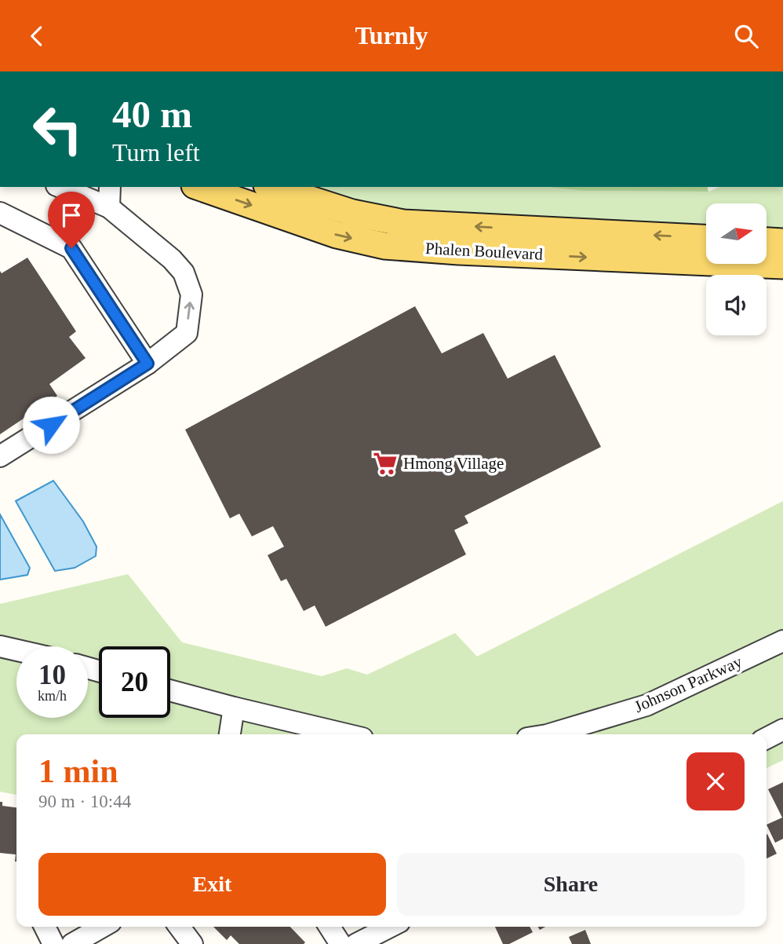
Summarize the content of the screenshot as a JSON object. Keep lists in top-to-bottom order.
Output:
{
  "streets": {
    "main road": ["Phalen Boulevard"],
    "street": ["Johnson Parkway"]
  },
  "places": {
    "supermarket": ["Hmong Village"]
  },
  "north": "right",
  "page": {
    "header": "Turnly",
    "turn": ["40 m", "Turn left"],
    "speed": "10 km/h",
    "limit": "20",
    "heading": ["1 min", "90 m · 10:44"],
    "buttons": ["Exit", "Share"]
  }
}
